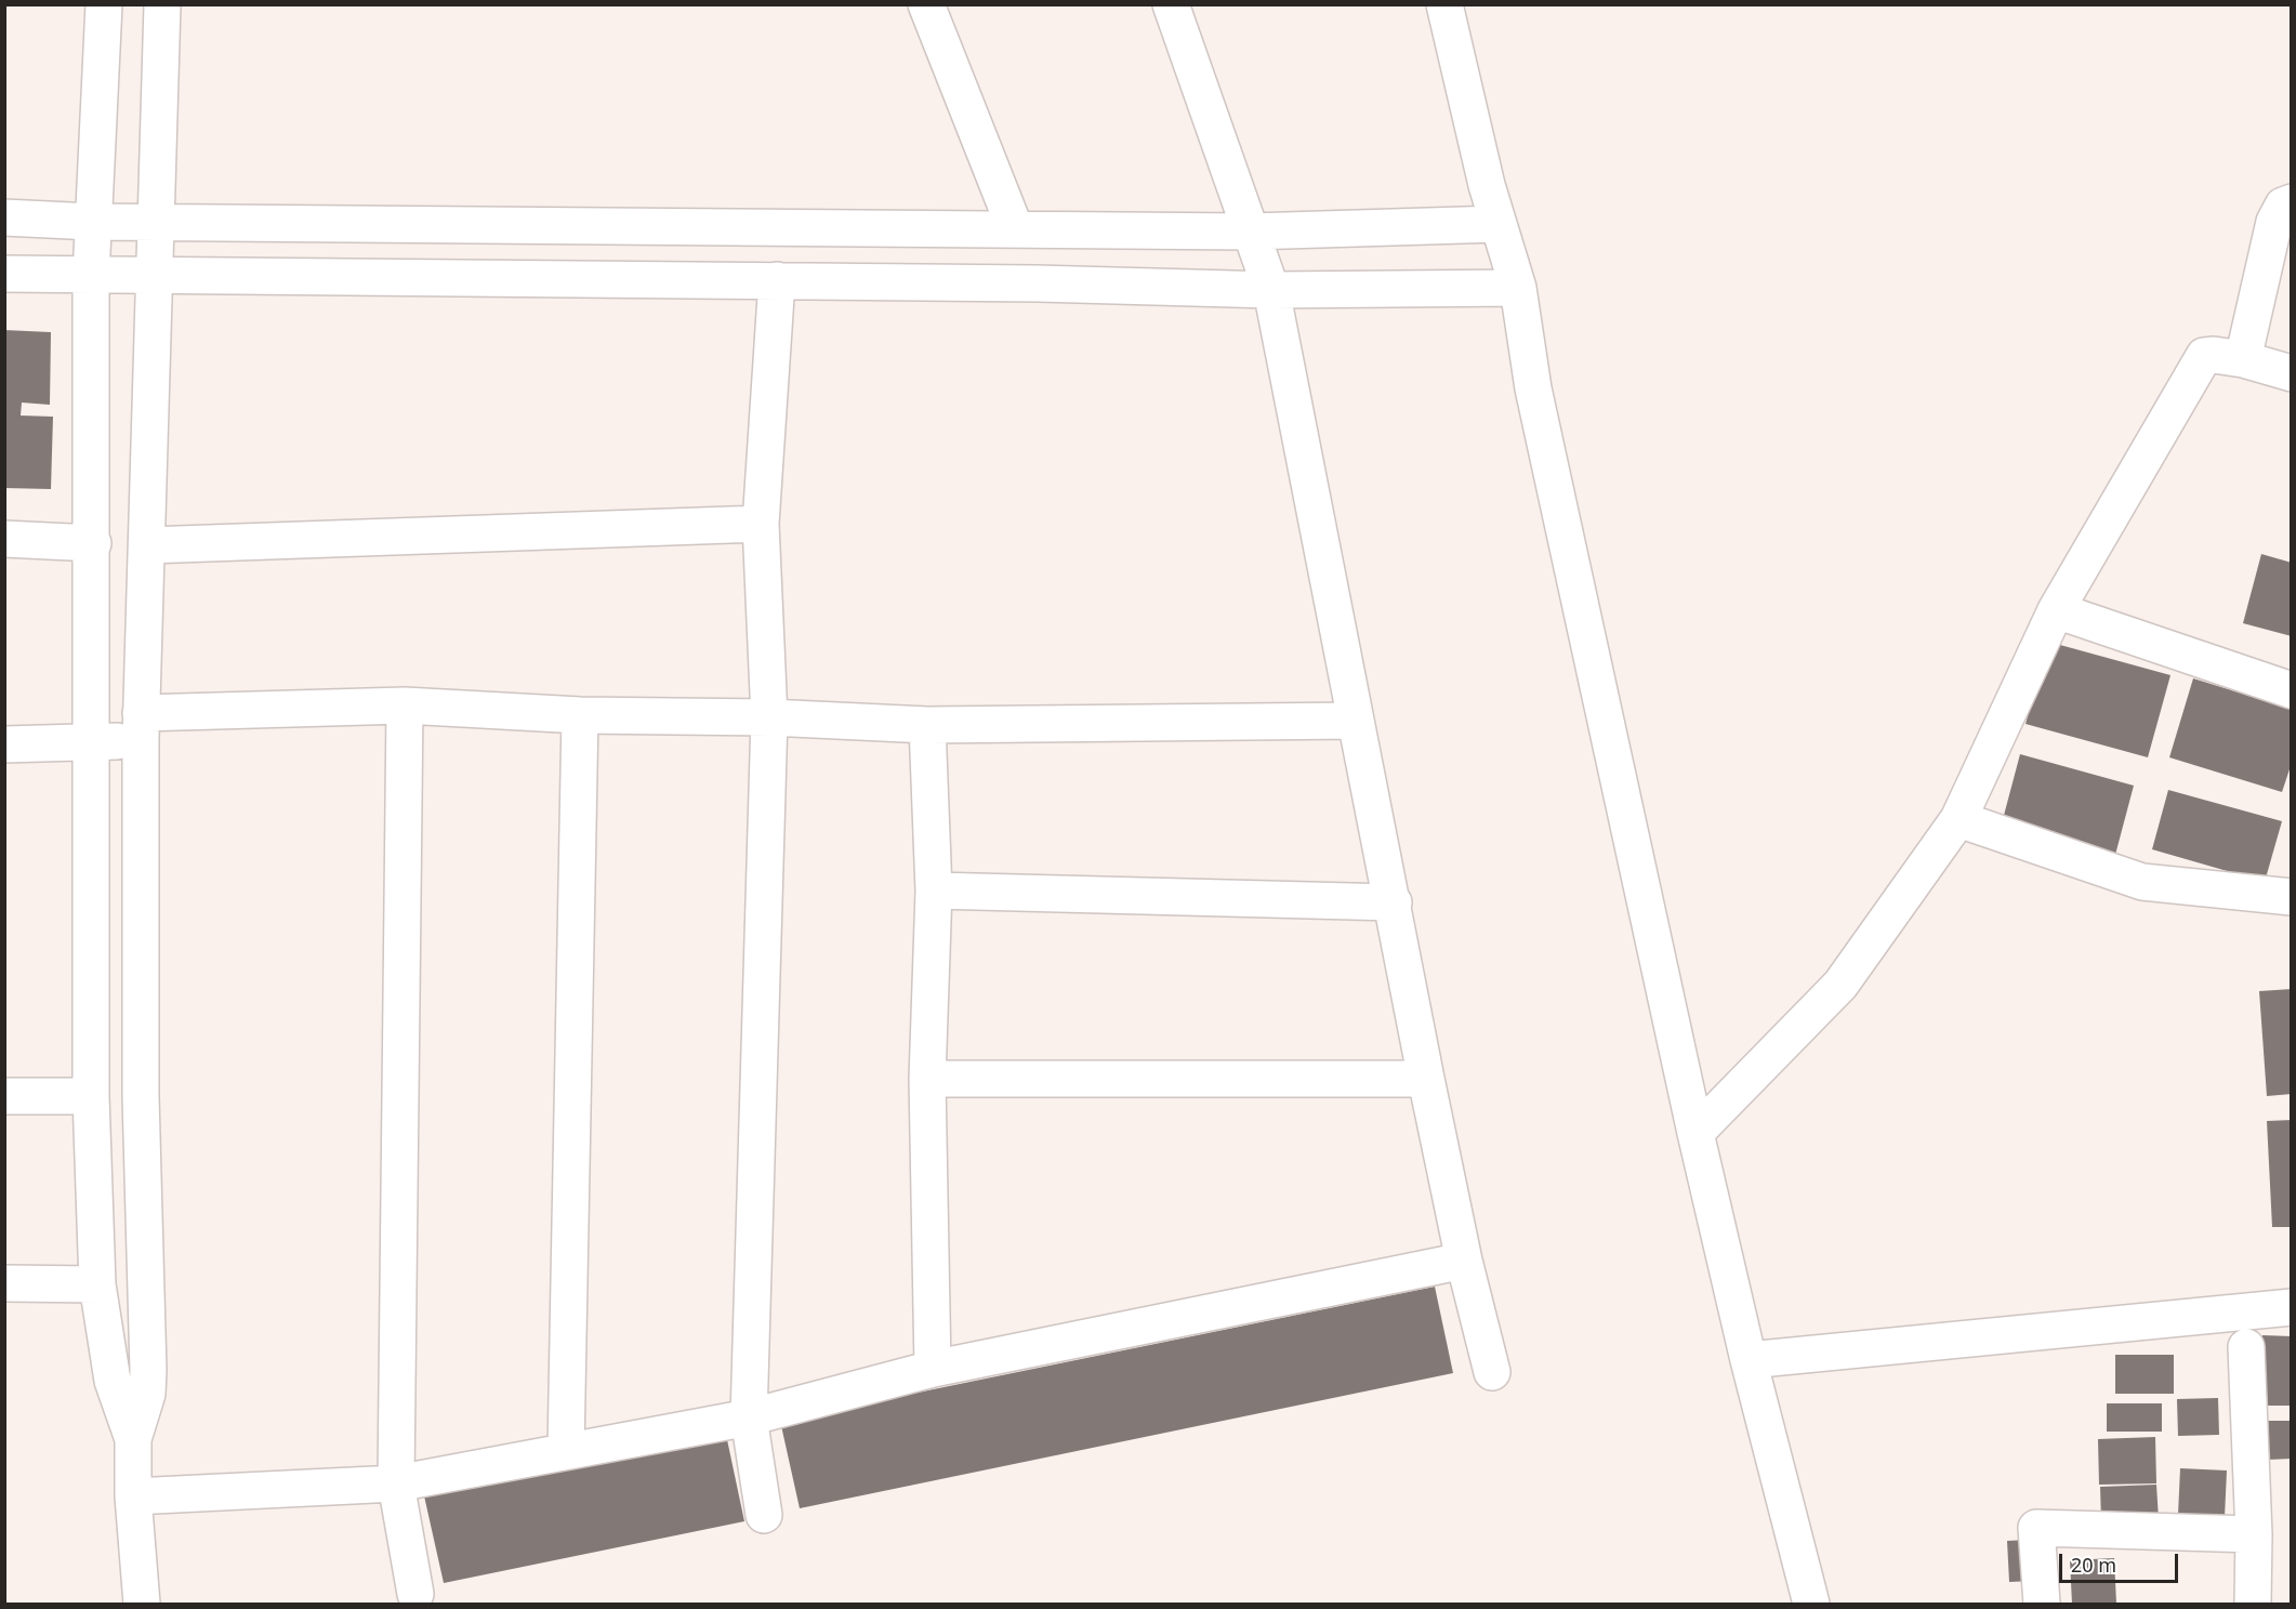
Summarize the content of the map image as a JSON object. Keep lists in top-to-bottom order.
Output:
{
  "scale_bar": "20 m"
}
